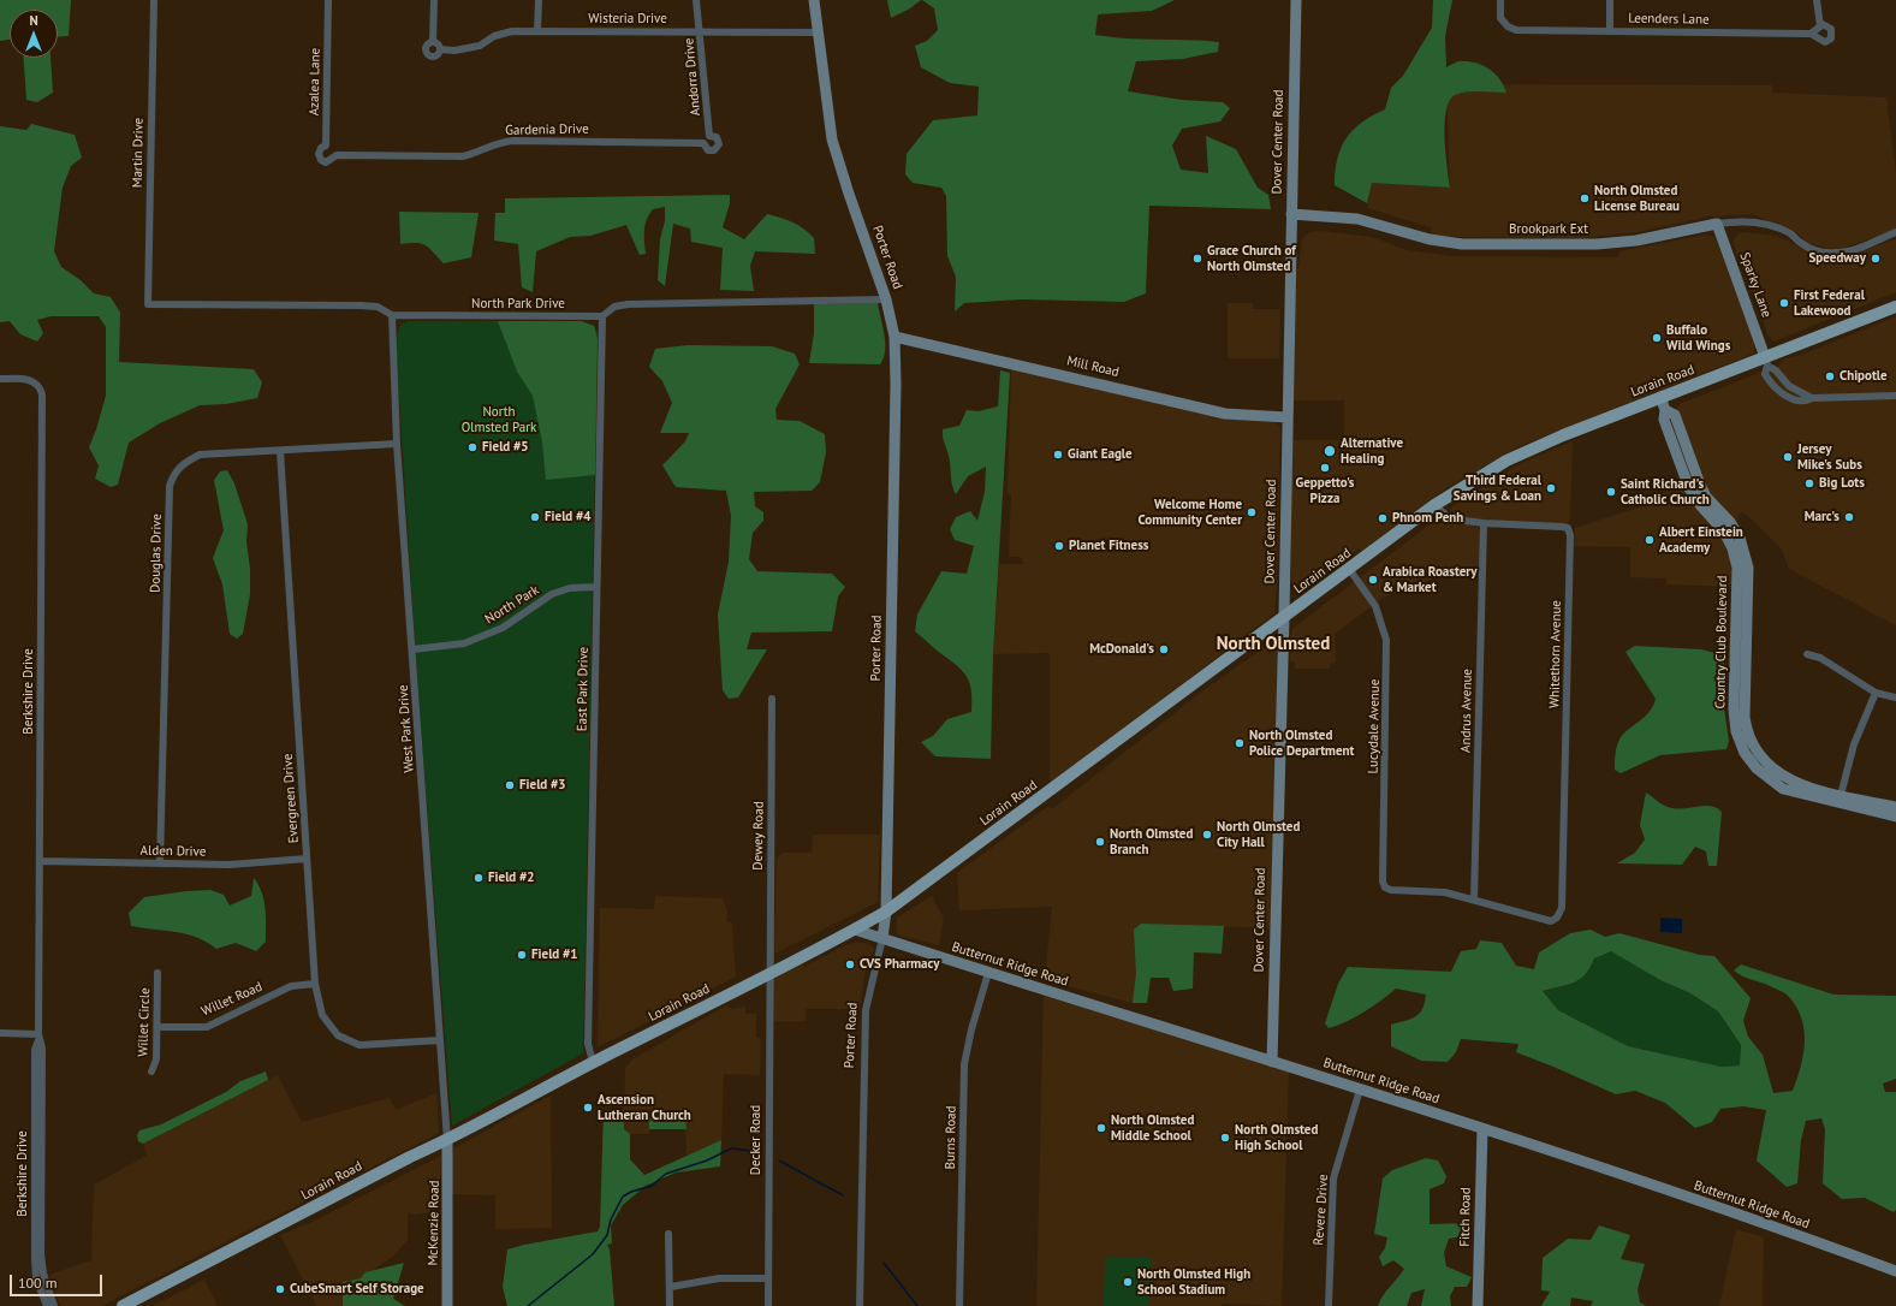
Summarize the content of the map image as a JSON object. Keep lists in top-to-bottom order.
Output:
{
  "streets": {
    "main road": ["Lorain Road"],
    "street": [
      "Wisteria Drive",
      "Leenders Lane",
      "Andorra Drive",
      "Azalea Lane",
      "Gardenia Drive",
      "Dover Center Road",
      "Martin Drive",
      "Brookpark Ext",
      "Porter Road",
      "Sparky Lane",
      "North Park Drive",
      "Mill Road",
      "Douglas Drive",
      "North Park",
      "Country Club Boulevard",
      "Whitethorn Avenue",
      "East Park Drive",
      "Berkshire Drive",
      "Andrus Avenue",
      "Lucydale Avenue",
      "West Park Drive",
      "Evergreen Drive",
      "Dewey Road",
      "Alden Drive",
      "Butternut Ridge Road",
      "Willet Road",
      "Willet Circle",
      "Burns Road",
      "Decker Road",
      "Revere Drive",
      "Fitch Road",
      "McKenzie Road"
    ]
  },
  "crossings": [
    ["Wisteria Drive", "Andorra Drive"],
    ["Wisteria Drive", "Porter Road"],
    ["Andorra Drive", "Gardenia Drive"],
    ["Azalea Lane", "Gardenia Drive"],
    ["Dover Center Road", "Brookpark Ext"],
    ["Dover Center Road", "Mill Road"],
    ["Dover Center Road", "Lorain Road"],
    ["Dover Center Road", "Butternut Ridge Road"],
    ["Martin Drive", "North Park Drive"],
    ["Brookpark Ext", "Sparky Lane"],
    ["Porter Road", "North Park Drive"],
    ["Porter Road", "Mill Road"],
    ["Porter Road", "Lorain Road"],
    ["Porter Road", "Butternut Ridge Road"],
    ["Sparky Lane", "Lorain Road"],
    ["North Park Drive", "East Park Drive"],
    ["North Park Drive", "West Park Drive"],
    ["Lorain Road", "Country Club Boulevard"],
    ["Lorain Road", "Whitethorn Avenue"],
    ["Lorain Road", "East Park Drive"],
    ["Lorain Road", "Lucydale Avenue"],
    ["Lorain Road", "West Park Drive"],
    ["Lorain Road", "Dewey Road"],
    ["Lorain Road", "Butternut Ridge Road"],
    ["Lorain Road", "Decker Road"],
    ["Lorain Road", "McKenzie Road"],
    ["Douglas Drive", "West Park Drive"],
    ["Douglas Drive", "Evergreen Drive"],
    ["Douglas Drive", "Alden Drive"],
    ["North Park", "East Park Drive"],
    ["North Park", "West Park Drive"],
    ["Whitethorn Avenue", "Andrus Avenue"],
    ["Whitethorn Avenue", "Lucydale Avenue"],
    ["Berkshire Drive", "Alden Drive"],
    ["Andrus Avenue", "Lucydale Avenue"],
    ["West Park Drive", "Evergreen Drive"],
    ["West Park Drive", "McKenzie Road"],
    ["Evergreen Drive", "Alden Drive"],
    ["Evergreen Drive", "Willet Road"],
    ["Dewey Road", "Decker Road"],
    ["Butternut Ridge Road", "Burns Road"],
    ["Butternut Ridge Road", "Revere Drive"],
    ["Butternut Ridge Road", "Fitch Road"],
    ["Willet Road", "Willet Circle"]
  ],
  "districts": ["North Olmsted"],
  "parks": ["North Olmsted Park"],
  "places": [
    "North Olmsted License Bureau",
    "Grace Church of North Olmsted",
    "Speedway",
    "First Federal Lakewood",
    "Buffalo Wild Wings",
    "Chipotle",
    "Field #5",
    "Alternative Healing",
    "Giant Eagle",
    "Jersey Mike's Subs",
    "Geppetto's Pizza",
    "Big Lots",
    "Third Federal Savings & Loan",
    "Saint Richard's Catholic Church",
    "Welcome Home Community Center",
    "Field #4",
    "Marc's",
    "Phnom Penh",
    "Albert Einstein Academy",
    "Planet Fitness",
    "Arabica Roastery & Market",
    "McDonald's",
    "North Olmsted Police Department",
    "Field #3",
    "North Olmsted City Hall",
    "North Olmsted Branch",
    "Field #2",
    "Field #1",
    "CVS Pharmacy",
    "Ascension Lutheran Church",
    "North Olmsted Middle School",
    "North Olmsted High School",
    "North Olmsted High School Stadium",
    "CubeSmart Self Storage"
  ],
  "scale_bar": "100 m",
  "north": "top"
}
